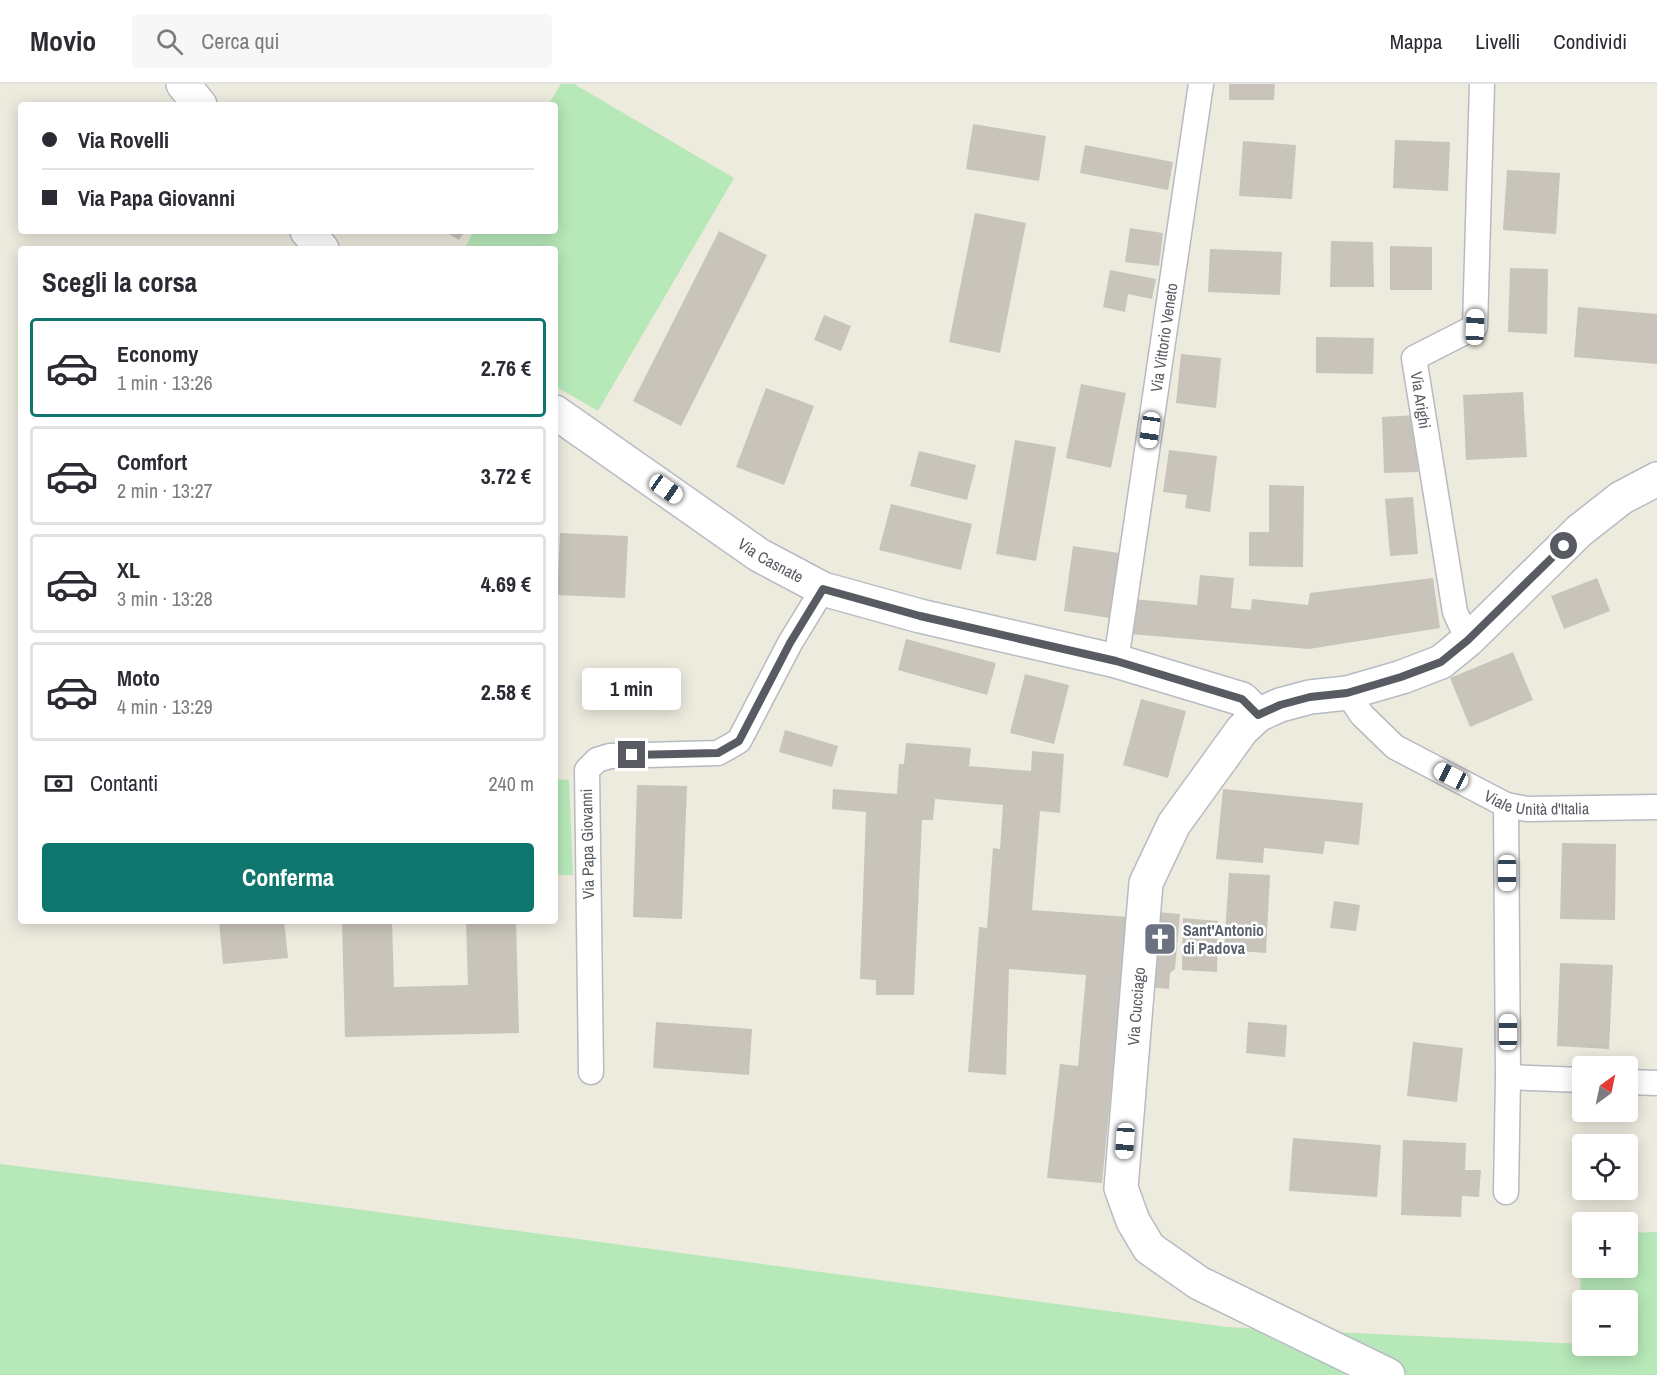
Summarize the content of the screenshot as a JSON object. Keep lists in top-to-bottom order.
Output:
{
  "streets": {
    "street": [
      "Via Vittorio Veneto",
      "Via Arighi",
      "Via Casnate",
      "Viale Unità d'Italia",
      "Via Papa Giovanni",
      "Via Cucciago"
    ]
  },
  "crossings": [
    ["Via Vittorio Veneto", "Via Casnate"],
    ["Via Casnate", "Via Papa Giovanni"],
    ["Via Casnate", "Via Cucciago"]
  ],
  "places": {
    "church": ["Sant'Antonio di Padova"]
  },
  "north": "top right",
  "page": {
    "header": "Movio",
    "search": "Cerca qui",
    "nav": ["Mappa", "Livelli", "Condividi"],
    "banner": ["Via Rovelli", "Via Papa Giovanni"],
    "heading": "Scegli la corsa",
    "list": [
      {
        "name": "Economy",
        "note": "1 min · 13:26",
        "value": "2.76 €"
      },
      {
        "name": "Comfort",
        "note": "2 min · 13:27",
        "value": "3.72 €"
      },
      {
        "name": "XL",
        "note": "3 min · 13:28",
        "value": "4.69 €"
      },
      {
        "name": "Moto",
        "note": "4 min · 13:29",
        "value": "2.58 €"
      }
    ],
    "bubble": "1 min",
    "pay": ["Contanti", "240 m"],
    "buttons": "Conferma",
    "map_buttons": ["+", "−"]
  }
}
